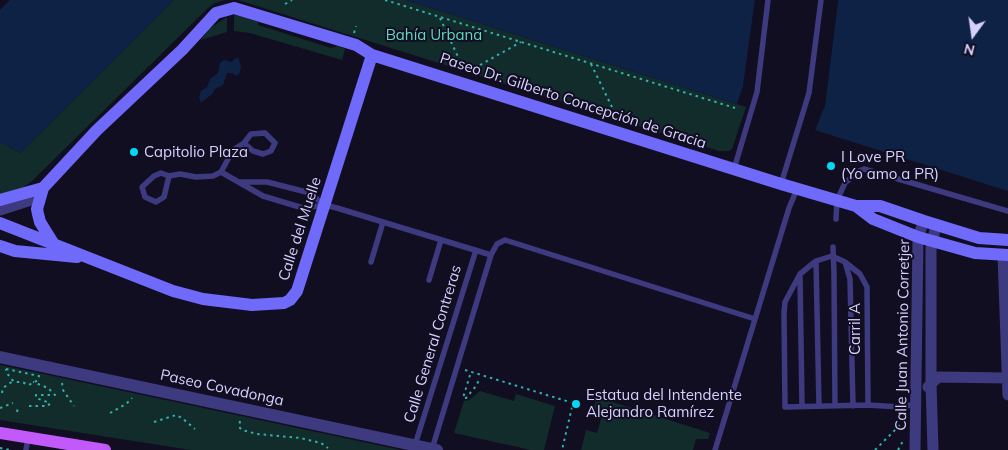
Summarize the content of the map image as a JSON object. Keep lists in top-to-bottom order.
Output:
{
  "streets": {
    "main road": ["Paseo Dr. Gilberto Concepción de Gracia", "Calle del Muelle"],
    "street": ["Calle Juan Antonio Corretjer", "Paseo Covadonga"],
    "lane": ["Carril A", "Calle General Contreras"]
  },
  "crossings": [
    ["Paseo Dr. Gilberto Concepción de Gracia", "Calle del Muelle"],
    ["Paseo Dr. Gilberto Concepción de Gracia", "Calle Juan Antonio Corretjer"],
    ["Calle General Contreras", "Paseo Covadonga"]
  ],
  "parks": ["Bahía Urbana"],
  "places": ["Capitolio Plaza", "I Love PR (Yo amo a PR)", "Estatua del Intendente Alejandro Ramírez"],
  "north": "bottom"
}
